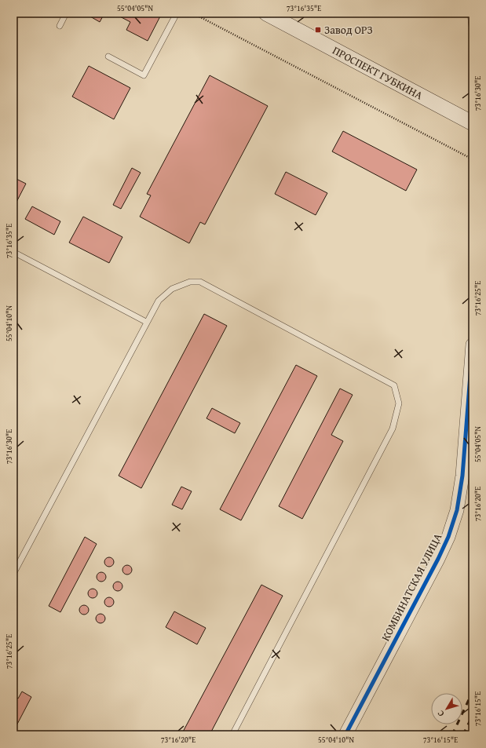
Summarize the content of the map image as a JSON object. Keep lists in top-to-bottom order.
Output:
{
  "streets": {
    "main road": ["ПРОСПЕКТ ГУБКИНА"],
    "street": ["КОМБИНАТСКАЯ УЛИЦА"]
  },
  "places": {
    "transit": ["Завод ОРЗ"]
  },
  "north": "bottom left",
  "coordinates": [
    "55°04'05\"N",
    "73°16'35\"E",
    "73°16'30\"E",
    "73°16'25\"E",
    "55°04'10\"N",
    "73°16'20\"E",
    "73°16'15\"E"
  ]
}
